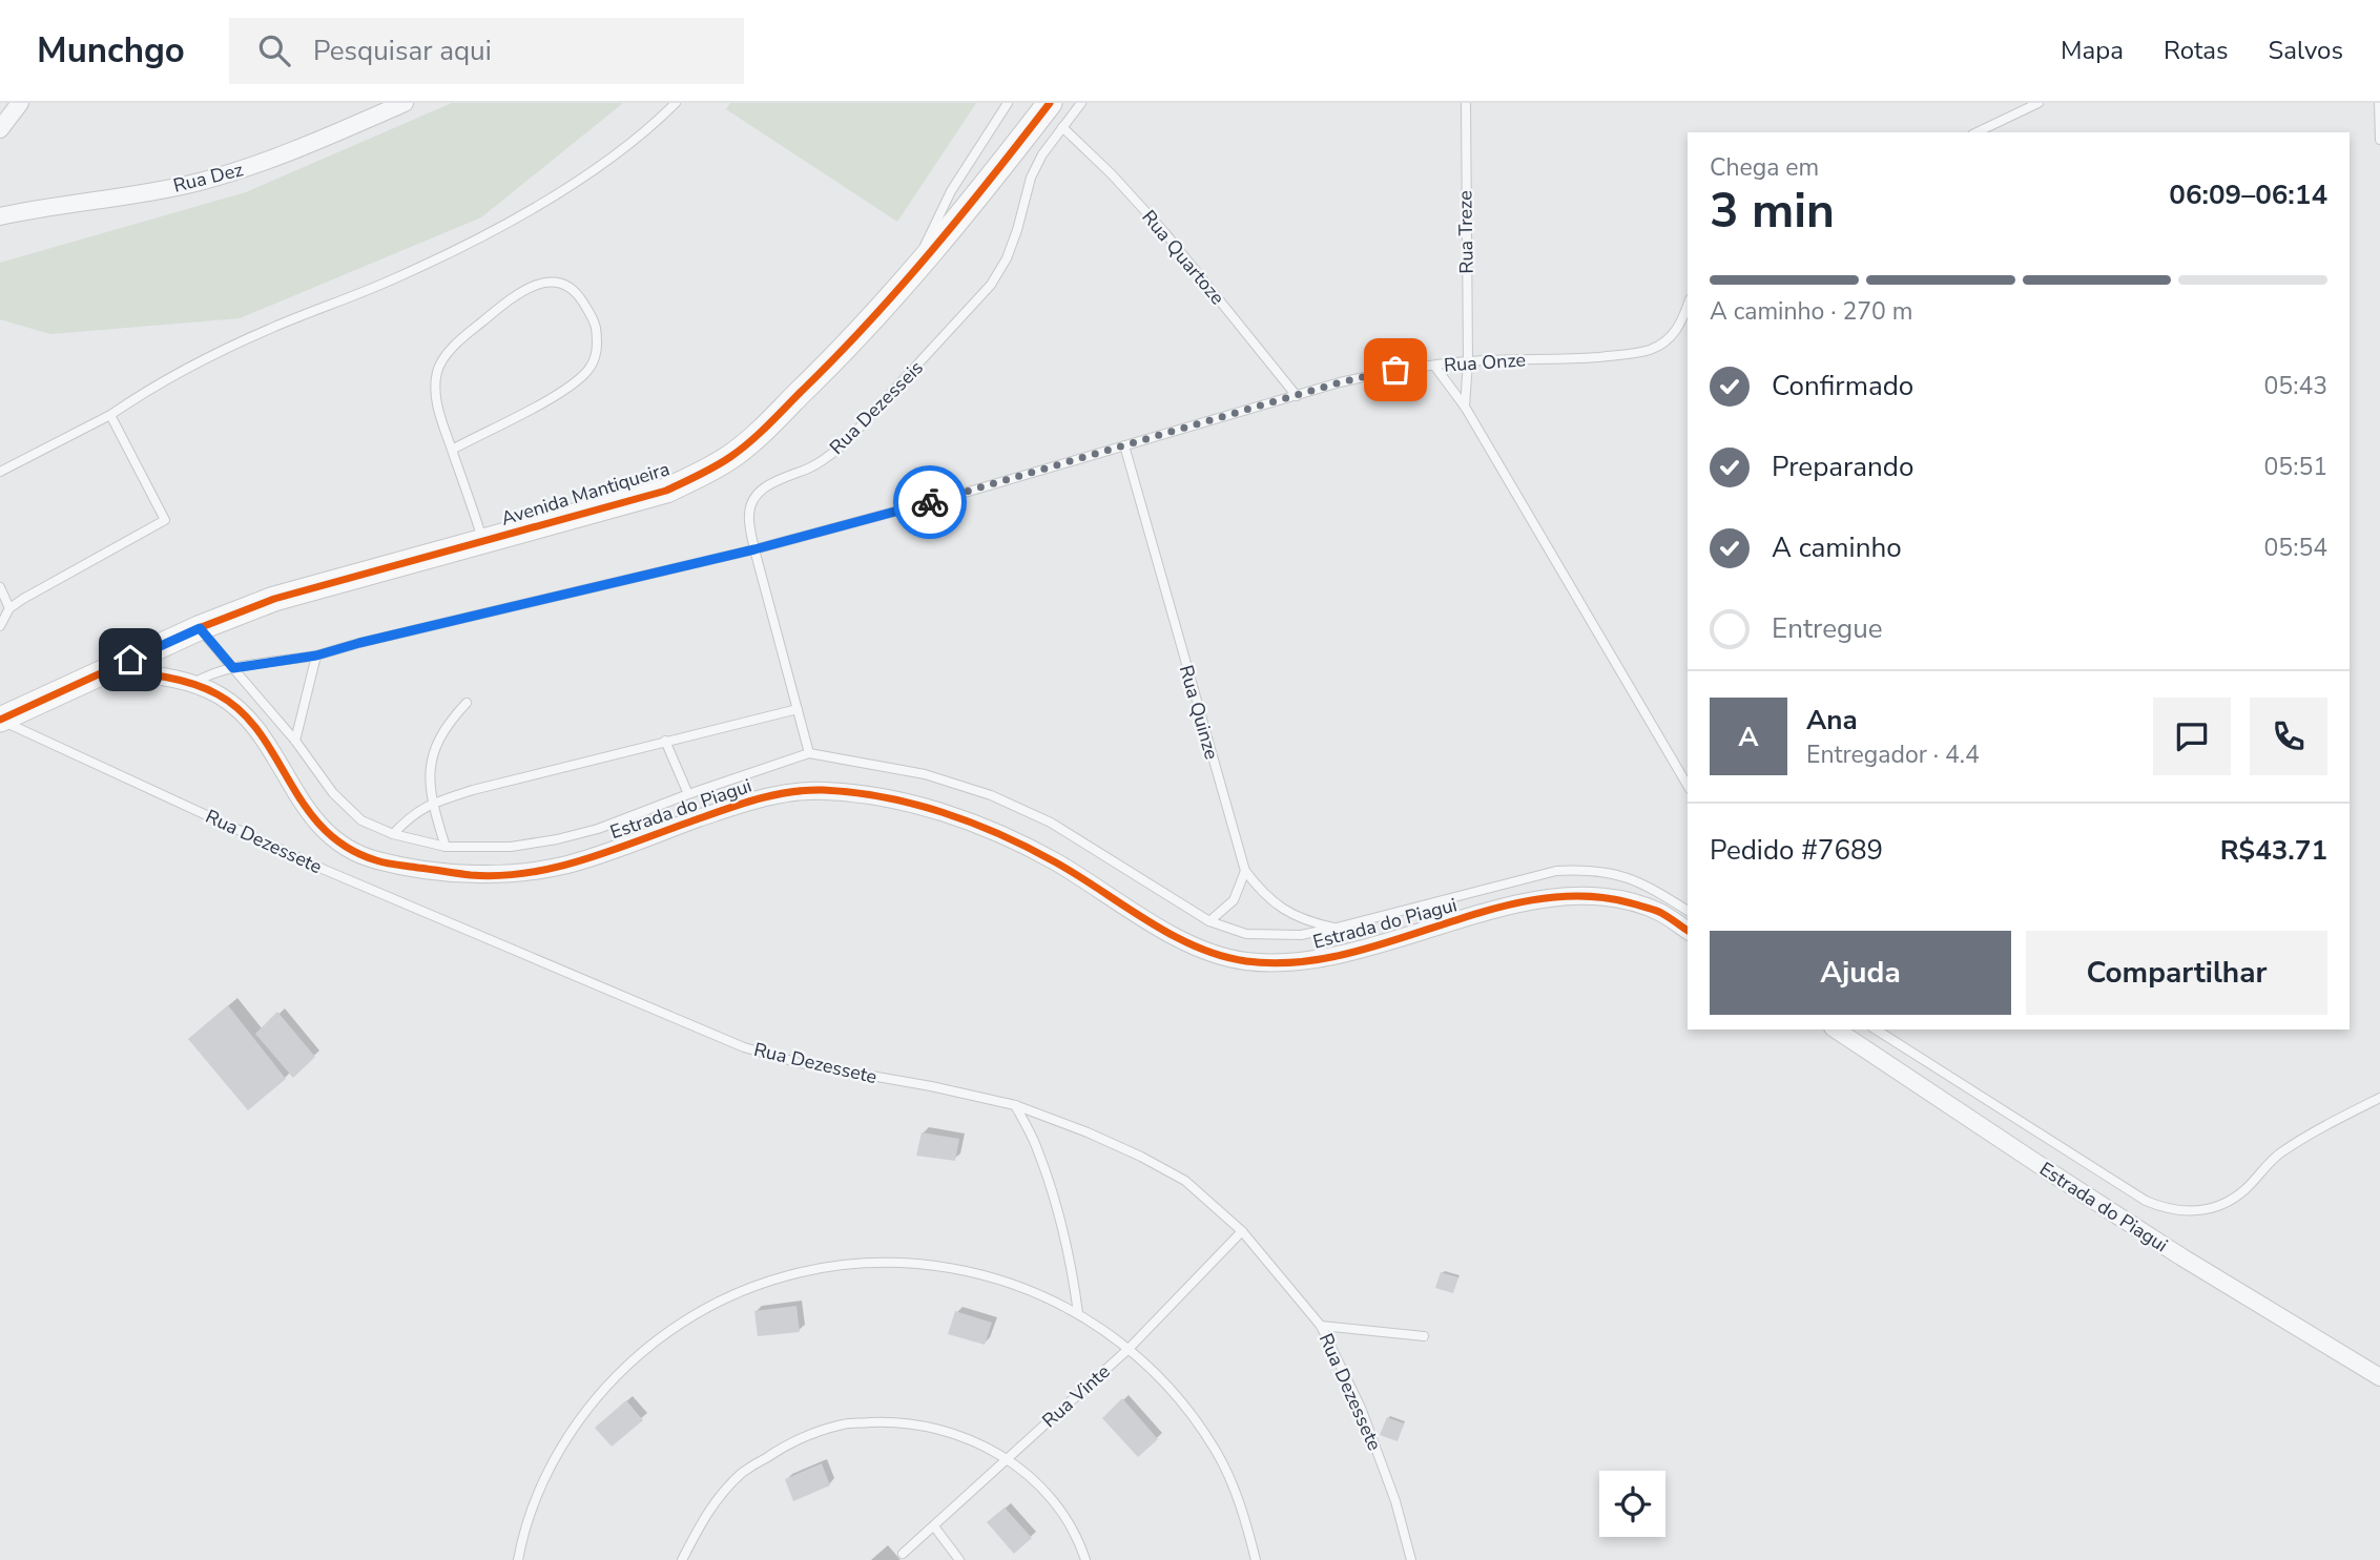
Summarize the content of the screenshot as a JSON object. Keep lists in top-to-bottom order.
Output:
{
  "streets": {
    "street": ["Rua Dez", "Avenida Mantiqueira", "Estrada do Piagui"],
    "lane": [
      "Rua Treze",
      "Rua Quartoze",
      "Rua Onze",
      "Rua Dezesseis",
      "Rua Quinze",
      "Rua Dezessete",
      "Rua Vinte"
    ]
  },
  "crossings": [
    ["Rua Treze", "Rua Onze"],
    ["Rua Quartoze", "Rua Onze"],
    ["Rua Quartoze", "Rua Dezesseis"],
    ["Rua Onze", "Rua Dezesseis"],
    ["Rua Onze", "Rua Quinze"],
    ["Rua Onze", "Estrada do Piagui"],
    ["Avenida Mantiqueira", "Estrada do Piagui"],
    ["Avenida Mantiqueira", "Rua Dezessete"],
    ["Rua Dezessete", "Rua Vinte"]
  ],
  "page": {
    "header": "Munchgo",
    "search": "Pesquisar aqui",
    "nav": ["Mapa", "Rotas", "Salvos"],
    "heading": ["3 min", "Chega em", "06:09–06:14"],
    "panel": [
      "Ana",
      "Entregador · 4.4",
      "Pedido #7689",
      "R$43.71"
    ],
    "bar": "A caminho · 270 m",
    "list": [
      ["Confirmado", "05:43"],
      ["Preparando", "05:51"],
      ["A caminho", "05:54"],
      "Entregue"
    ],
    "round": "A",
    "buttons": ["Ajuda", "Compartilhar"]
  }
}
